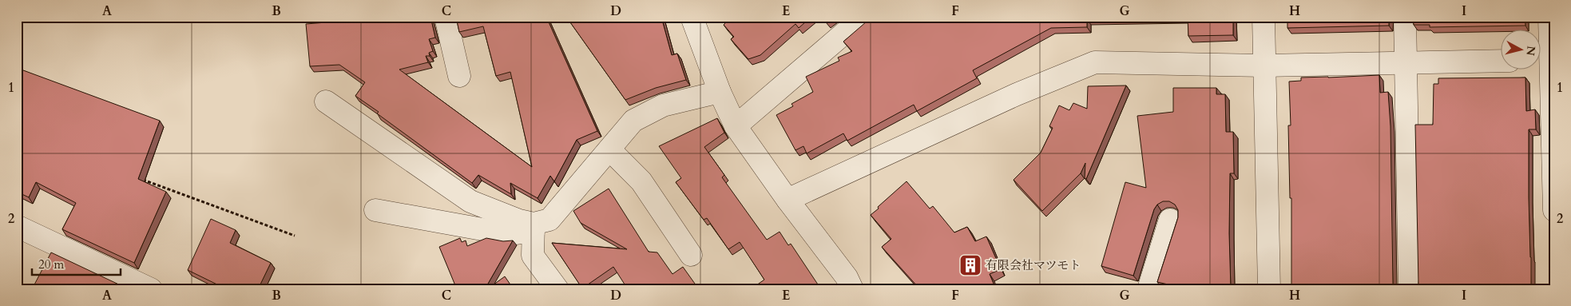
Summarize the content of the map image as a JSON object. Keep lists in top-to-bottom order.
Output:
{
  "places": {
    "building": ["有限会社マツモト"]
  },
  "scale_bar": "20 m",
  "north": "right",
  "grid": {
    "columns": [
      "A",
      "B",
      "C",
      "D",
      "E",
      "F",
      "G",
      "H",
      "I"
    ],
    "rows": ["1", "2"]
  }
}
